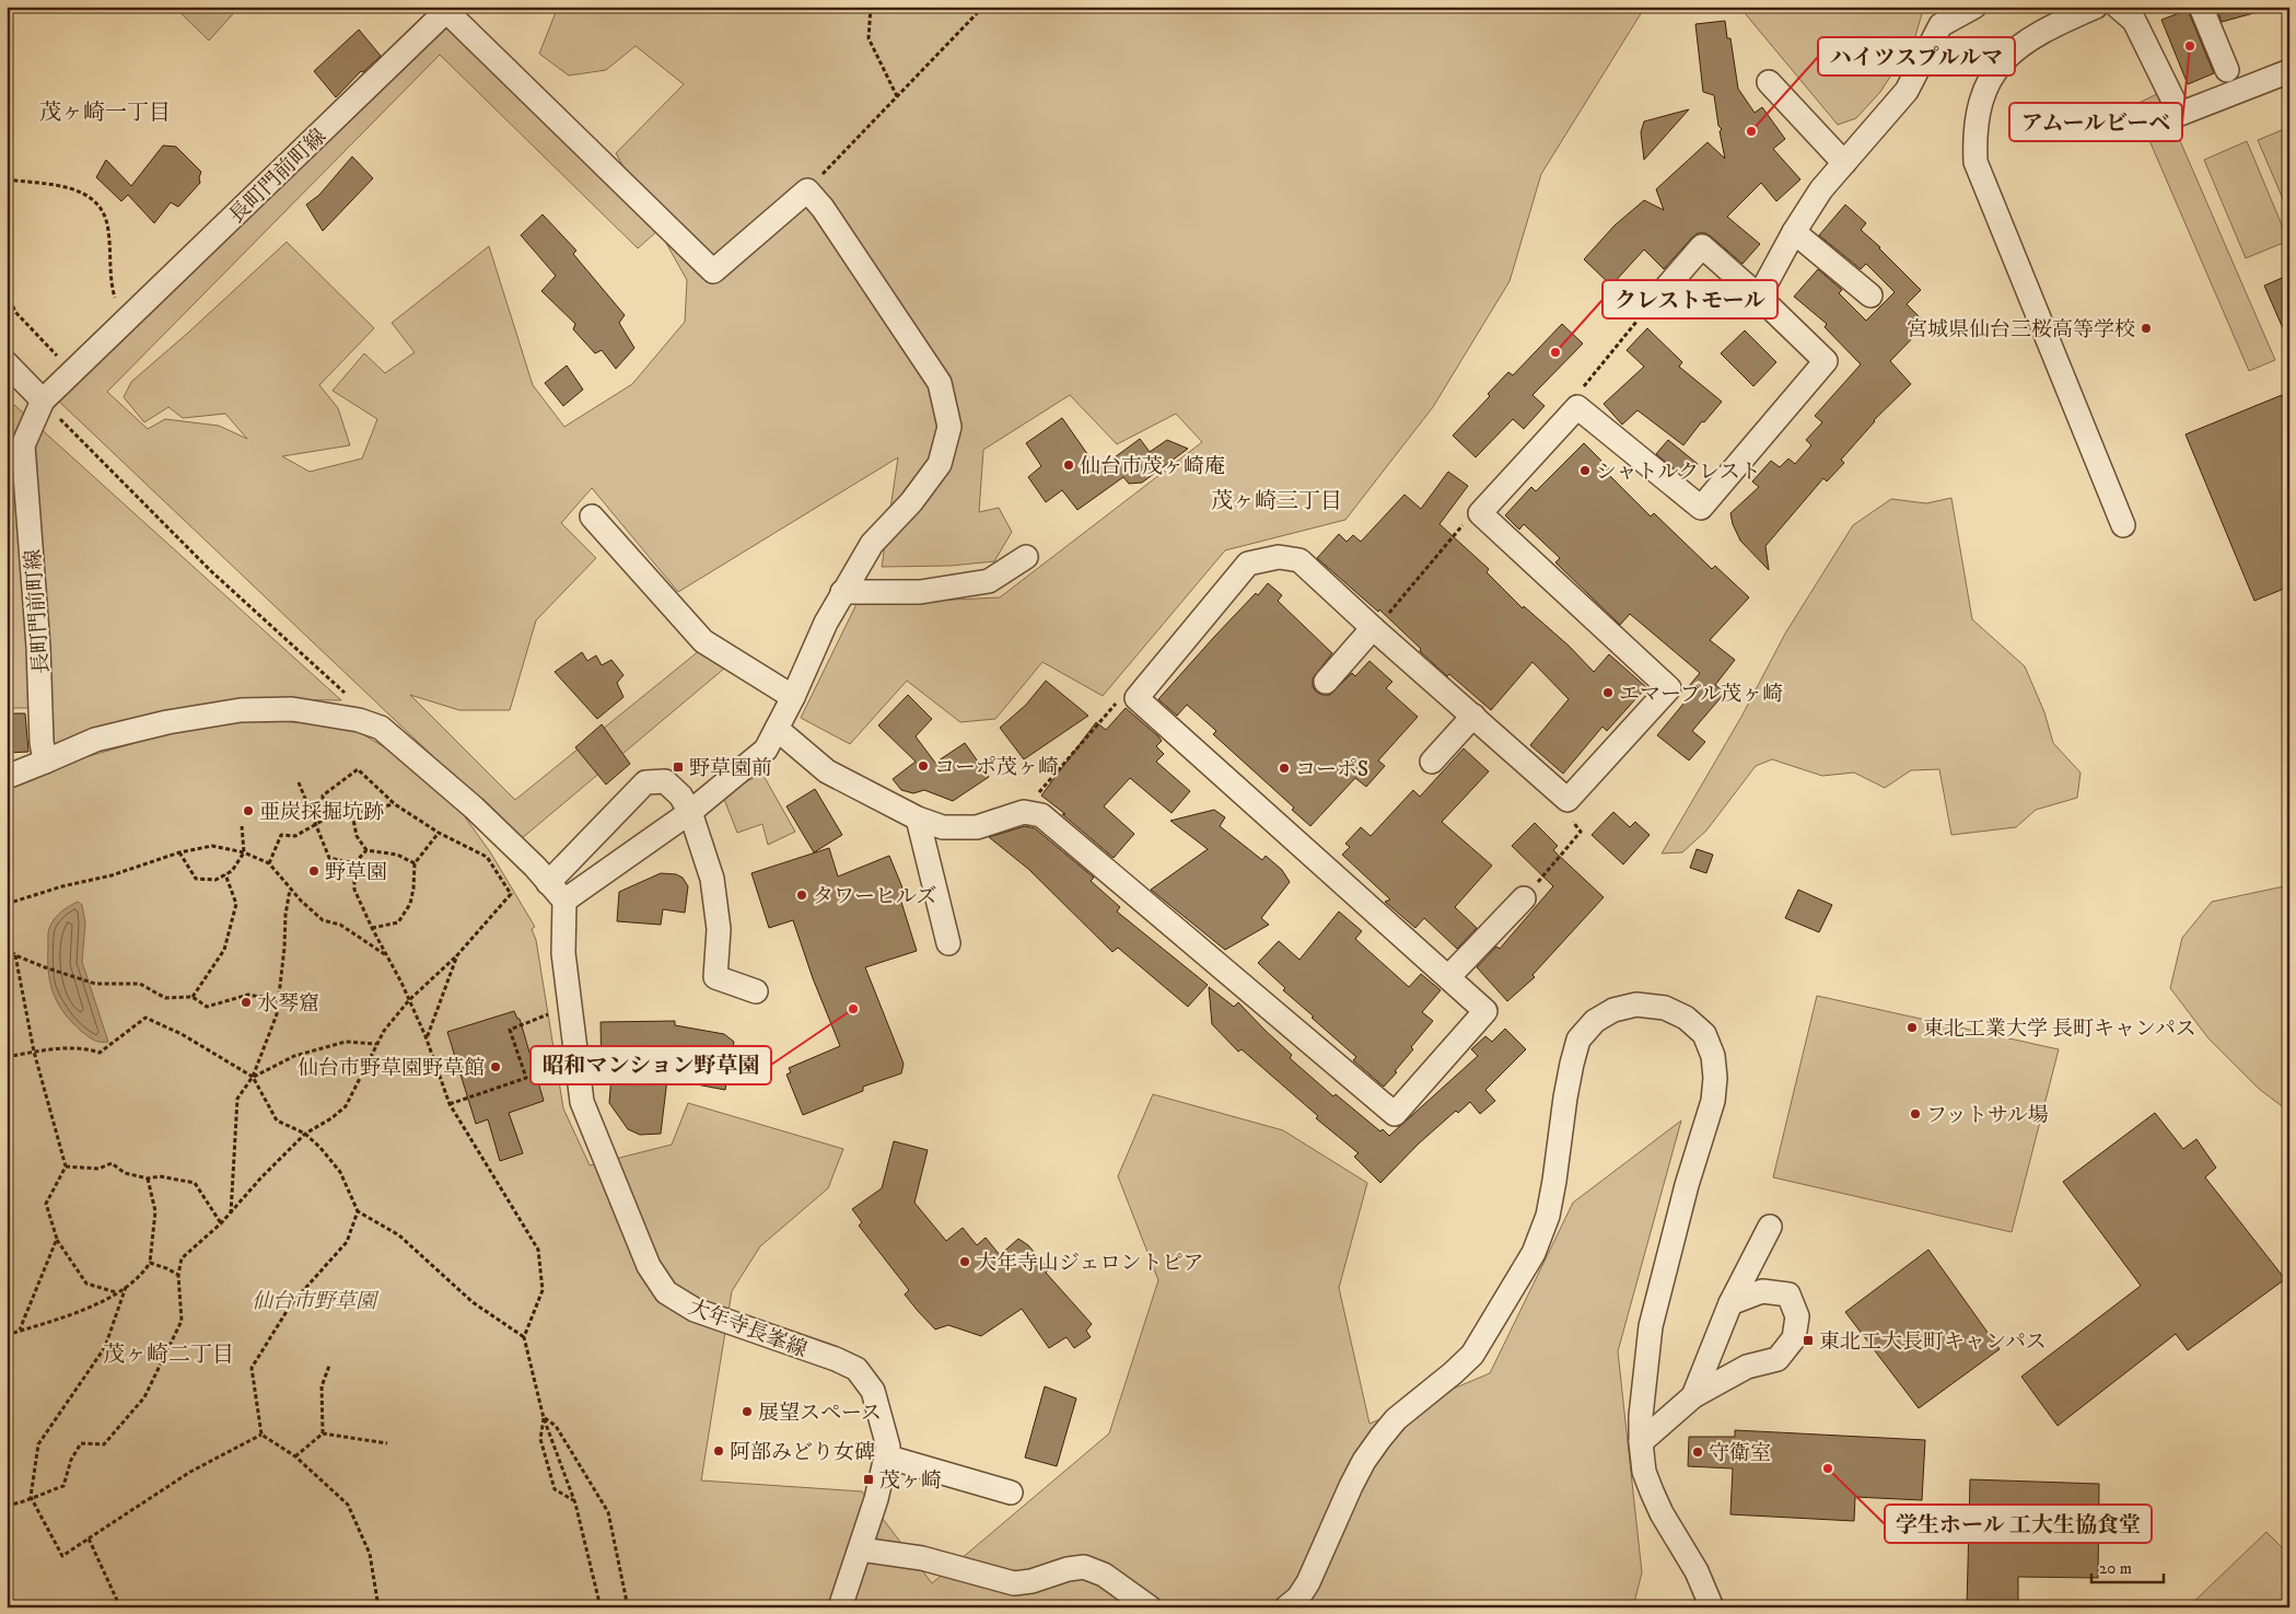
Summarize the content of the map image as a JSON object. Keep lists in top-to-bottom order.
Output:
{
  "streets": {
    "street": ["長町門前町線", "大年寺長峯線"]
  },
  "districts": ["茂ヶ崎一丁目", "茂ヶ崎三丁目", "茂ヶ崎二丁目"],
  "parks": ["仙台市野草園"],
  "places": {
    "other": [
      "アムールビーベ",
      "ハイツスプルルマ",
      "宮城県仙台三桜高等学校",
      "クレストモール",
      "仙台市茂ヶ崎庵",
      "シャトルクレスト",
      "エマーブル茂ヶ崎",
      "コーポ茂ヶ崎",
      "コーポS",
      "亜炭採掘坑跡",
      "野草園",
      "タワーヒルズ",
      "水琴窟",
      "昭和マンション野草園",
      "東北工業大学 長町キャンパス",
      "仙台市野草園野草館",
      "フットサル場",
      "大年寺山ジェロントピア",
      "展望スペース",
      "阿部みどり女碑",
      "守衛室",
      "学生ホール 工大生協食堂"
    ],
    "transit": ["野草園前", "東北工大長町キャンパス", "茂ヶ崎"]
  },
  "scale_bar": "20 m"
}
